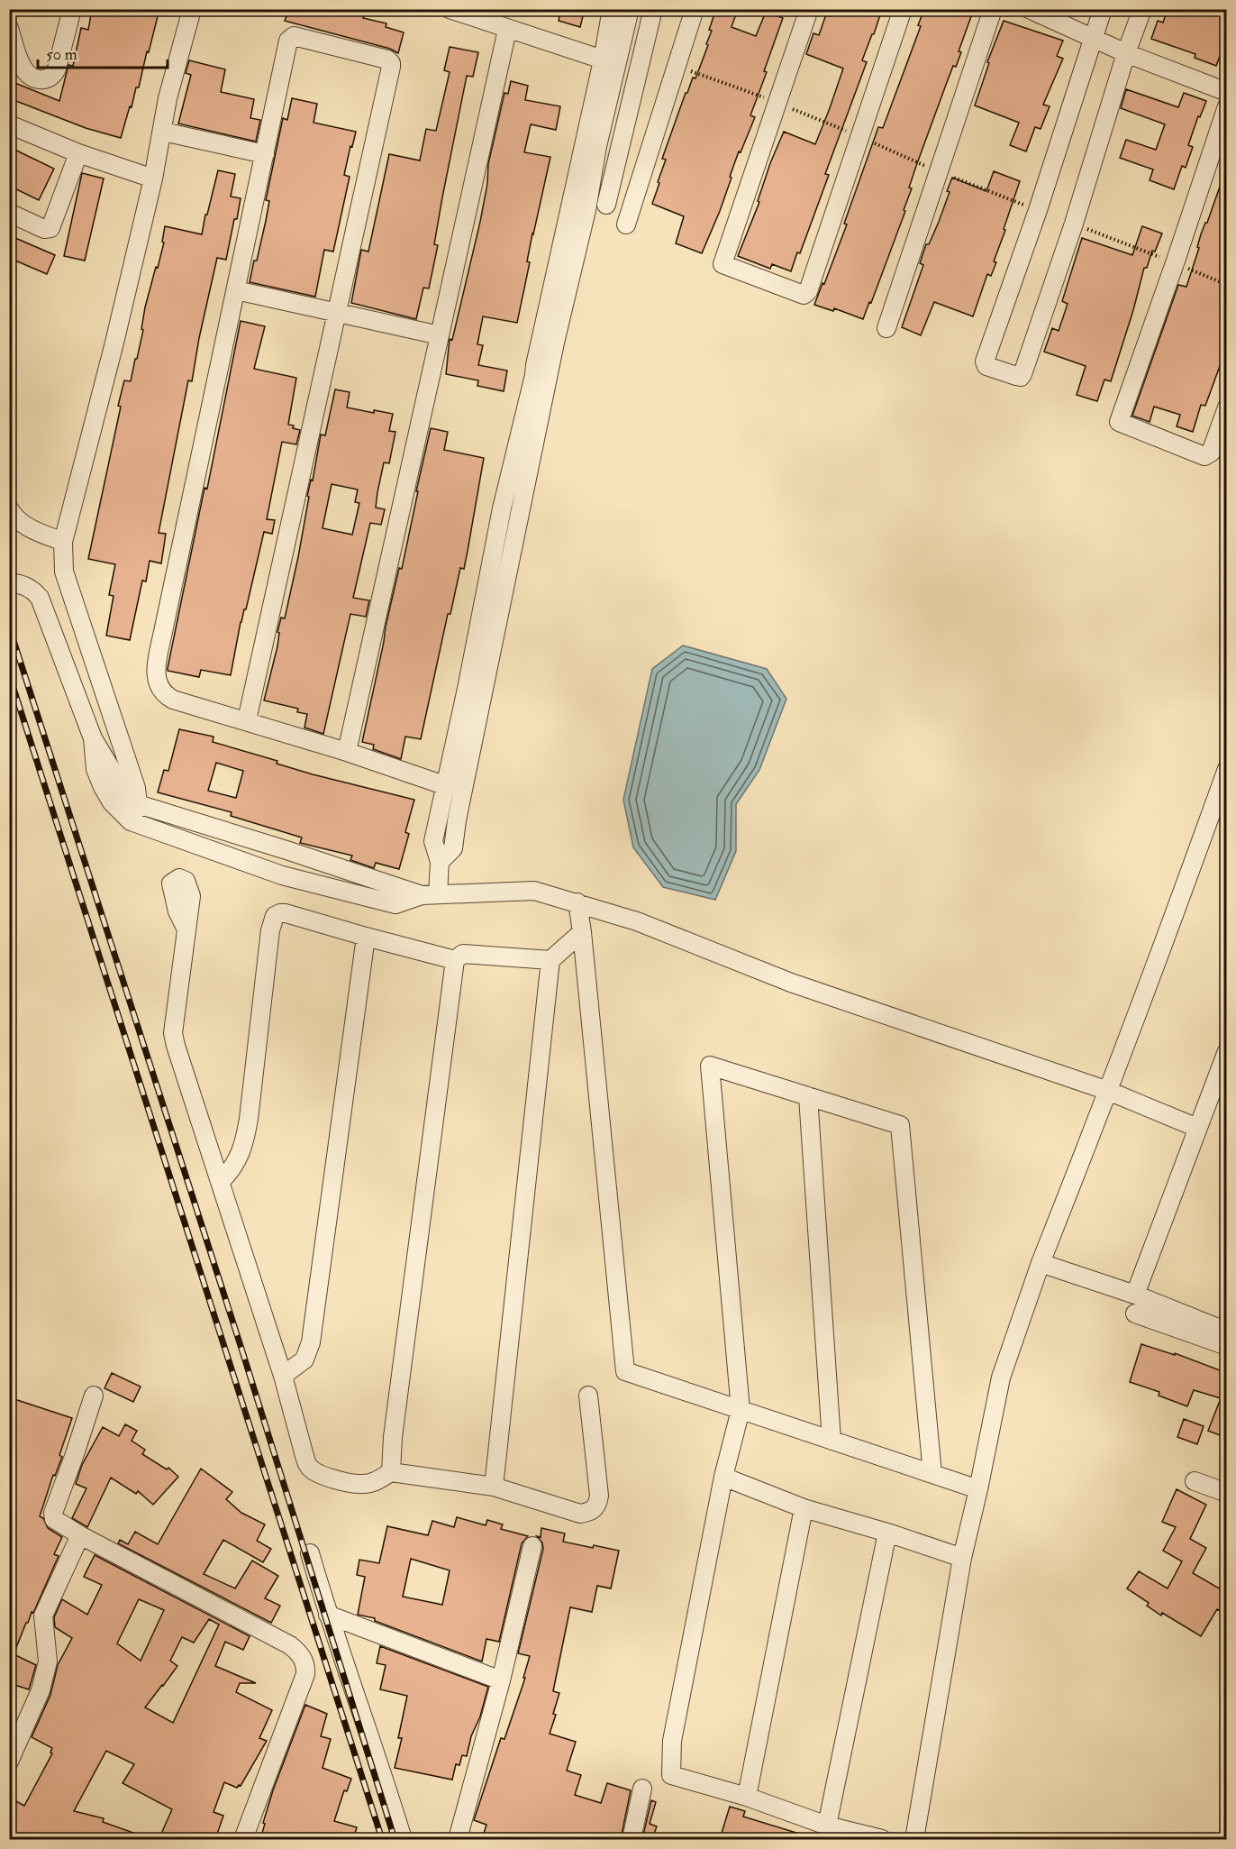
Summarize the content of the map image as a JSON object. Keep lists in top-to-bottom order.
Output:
{
  "scale_bar": "50 m"
}
